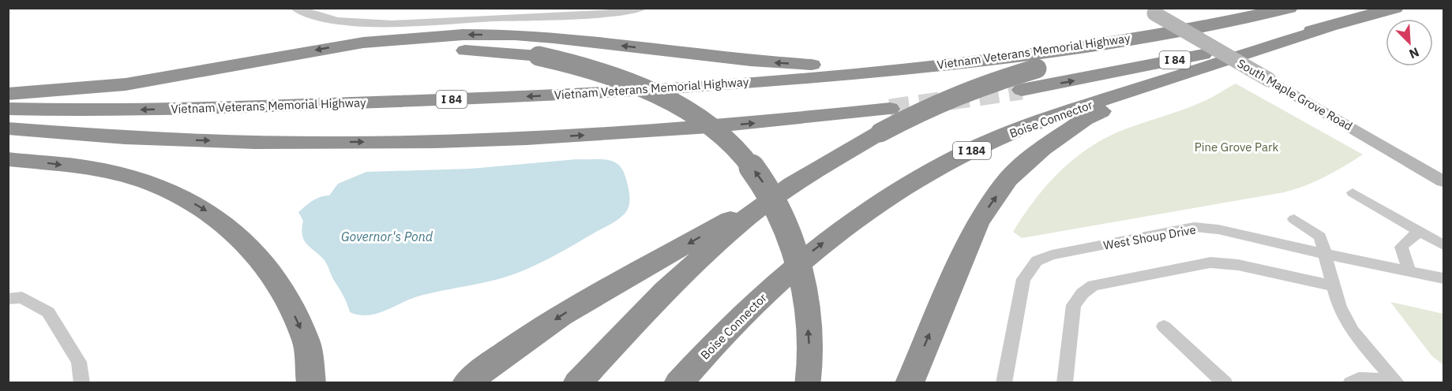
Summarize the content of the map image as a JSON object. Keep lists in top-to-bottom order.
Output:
{
  "streets": {
    "highway": [
      "Vietnam Veterans Memorial Highway",
      "I 84",
      "Boise Connector",
      "I 184"
    ],
    "main road": ["South Maple Grove Road"],
    "street": ["West Shoup Drive"]
  },
  "crossings": [
    ["I 84", "Boise Connector"]
  ],
  "water": ["Governor's Pond"],
  "parks": ["Pine Grove Park"],
  "north": "bottom right"
}
